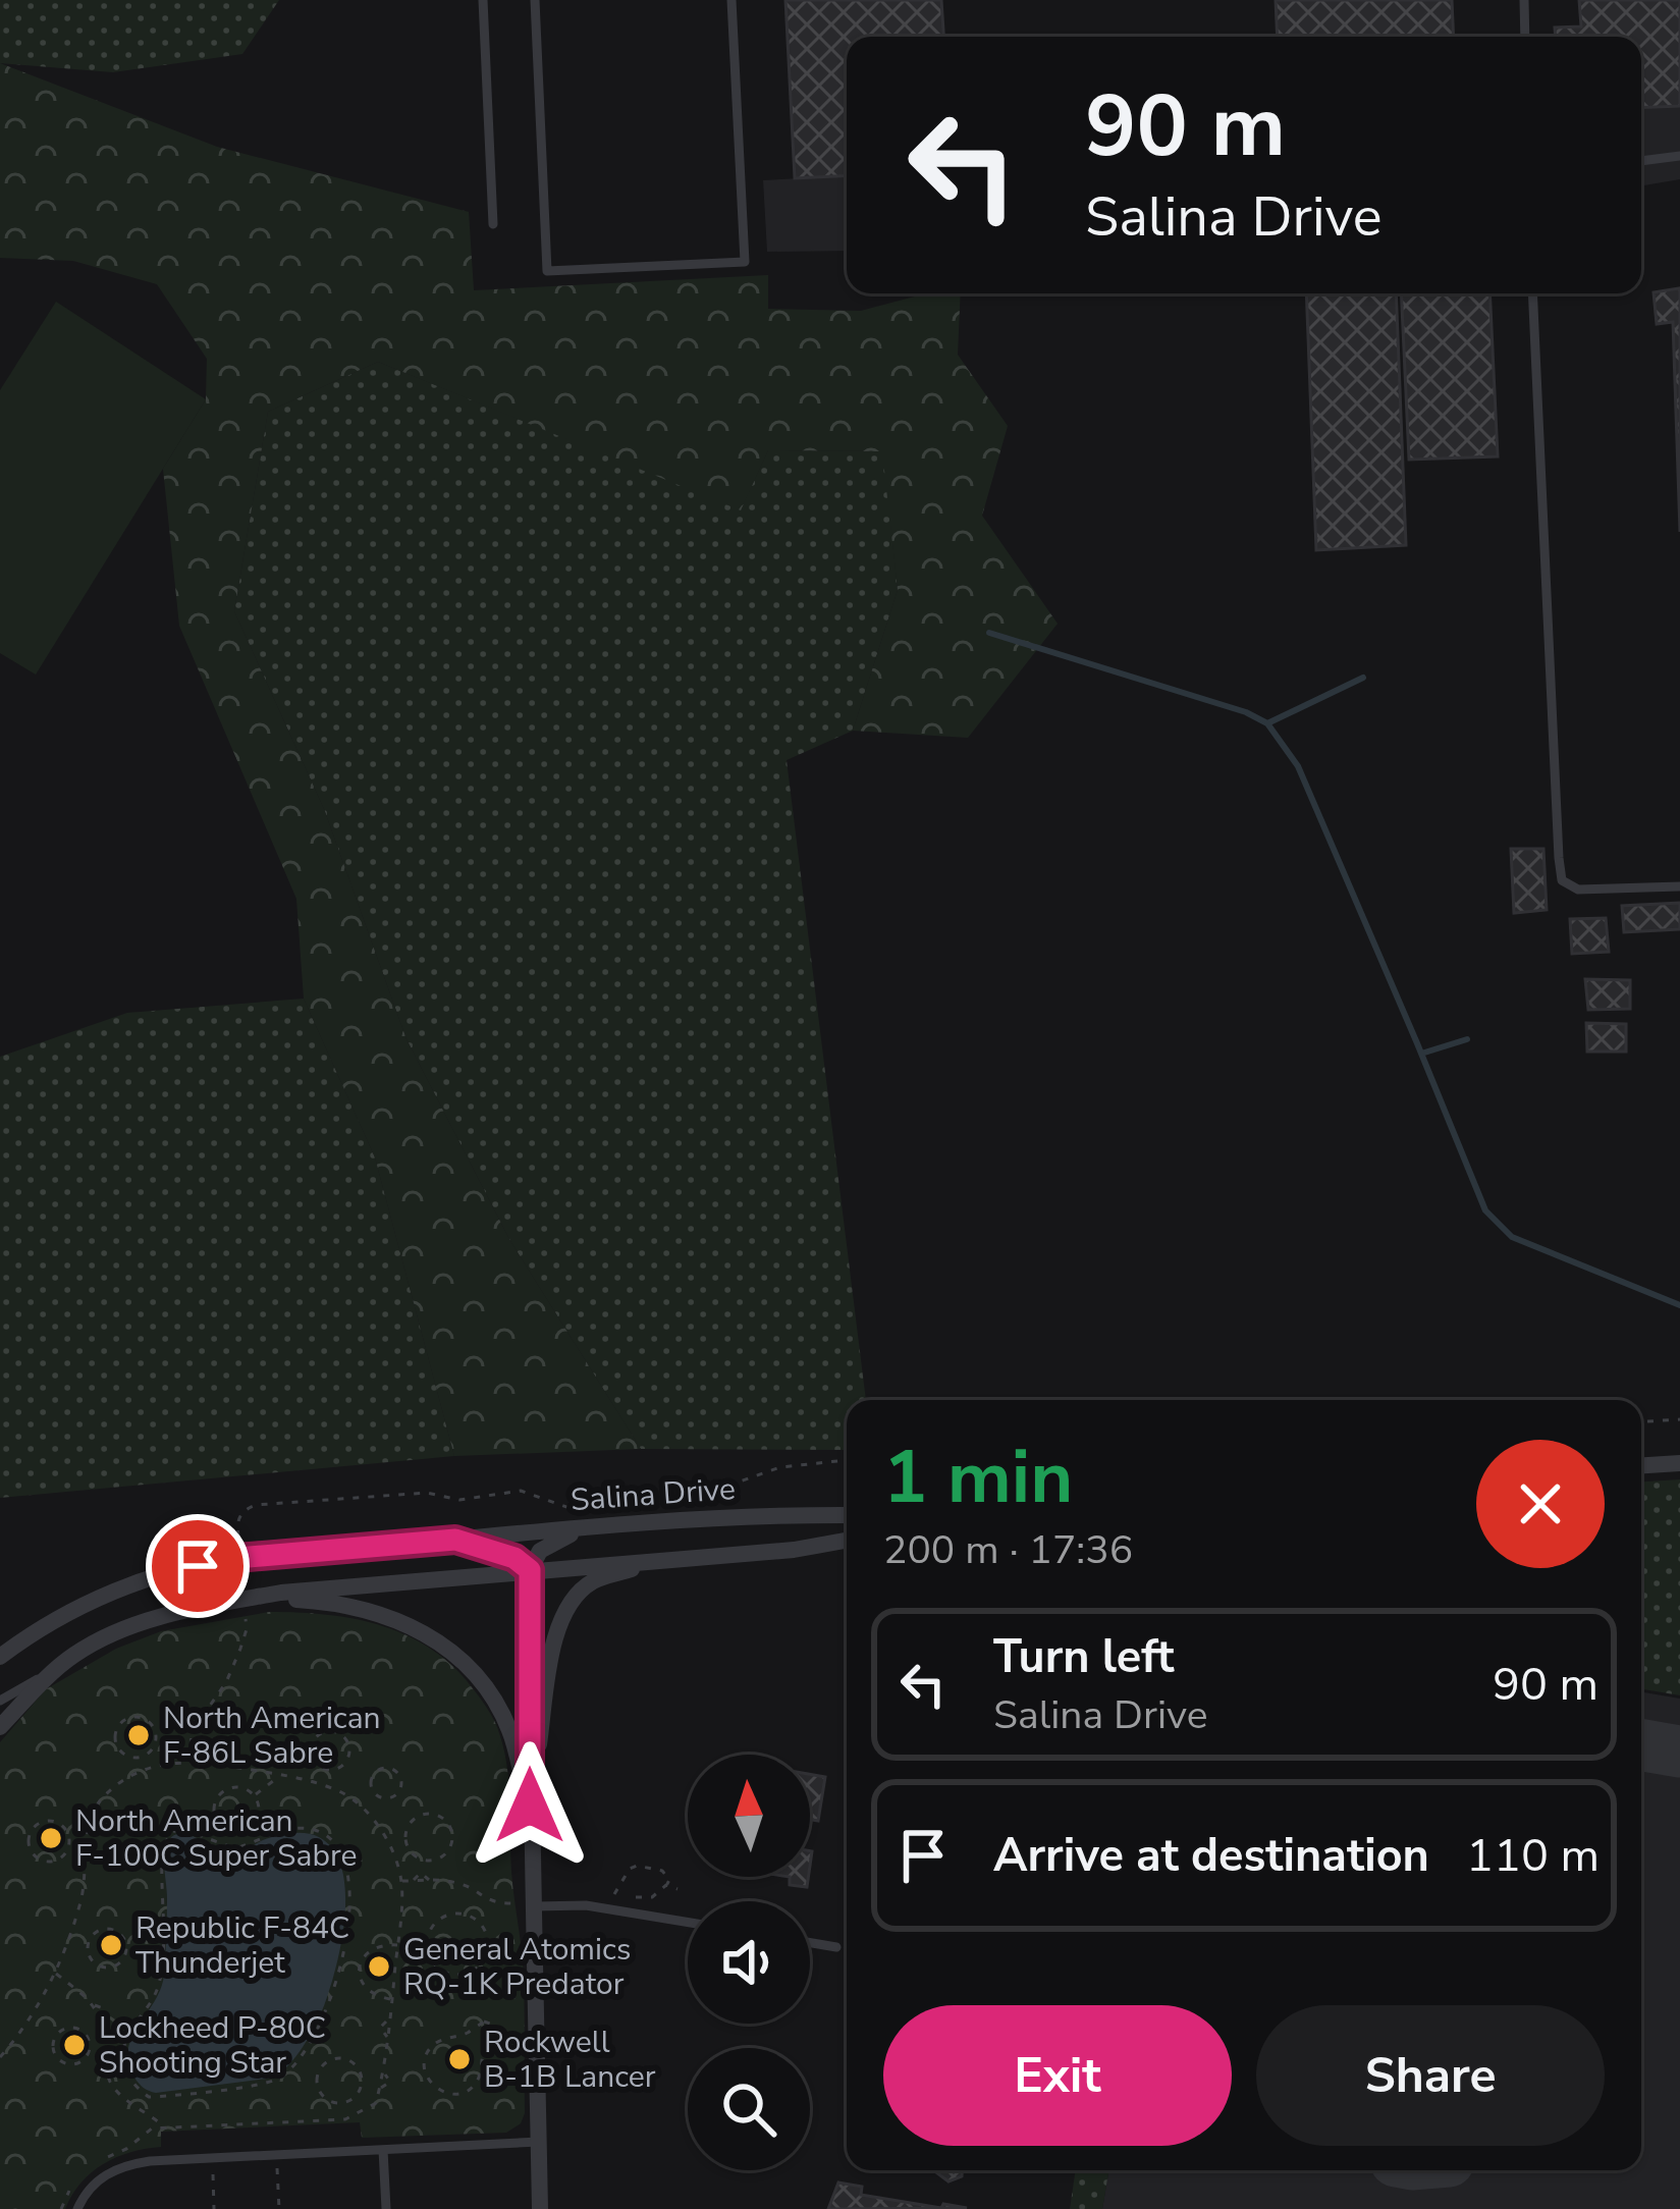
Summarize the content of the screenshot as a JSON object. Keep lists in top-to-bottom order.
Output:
{
  "streets": {
    "street": ["Salina Drive"]
  },
  "places": [
    "North American F-86L Sabre",
    "North American F-100C Super Sabre",
    "Republic F-84C Thunderjet",
    "General Atomics RQ-1K Predator",
    "Lockheed P-80C Shooting Star",
    "Rockwell B-1B Lancer"
  ],
  "north": "top",
  "page": {
    "turn": ["90 m", "Salina Drive"],
    "heading": ["1 min", "200 m · 17:36"],
    "list": [
      {
        "name": "Turn left",
        "note": "Salina Drive",
        "value": "90 m"
      },
      {
        "name": "Arrive at destination",
        "value": "110 m"
      }
    ],
    "buttons": ["Exit", "Share"]
  }
}
